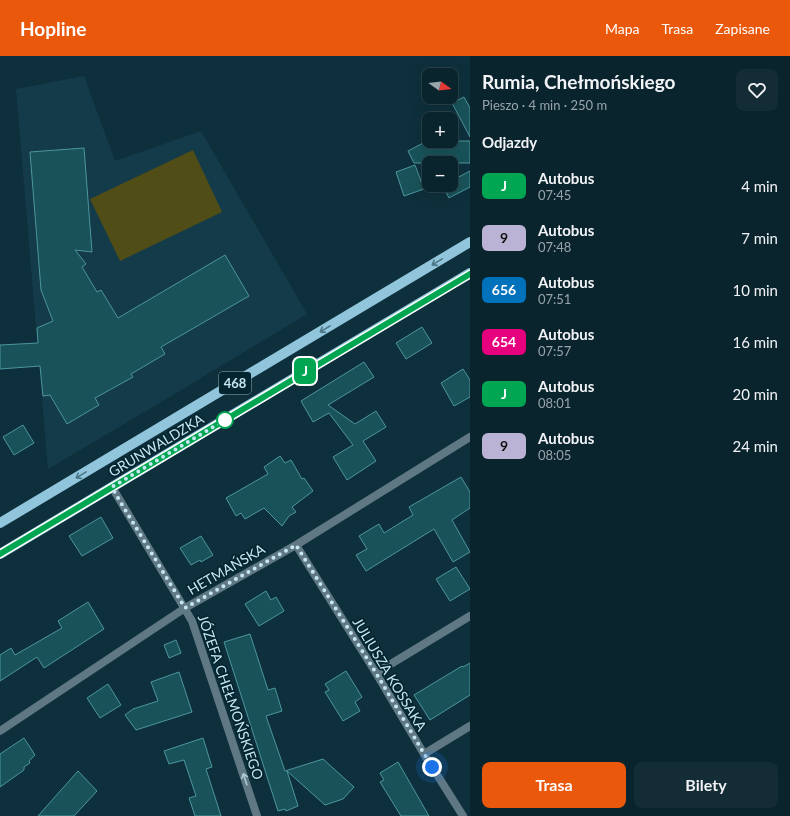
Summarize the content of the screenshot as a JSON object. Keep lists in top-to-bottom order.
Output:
{
  "streets": {
    "main road": ["468", "GRUNWALDZKA"],
    "street": ["HETMAŃSKA", "JULIUSZA KOSSAKA", "JÓZEFA CHEŁMOŃSKIEGO"]
  },
  "crossings": [
    ["GRUNWALDZKA", "JÓZEFA CHEŁMOŃSKIEGO"],
    ["HETMAŃSKA", "JULIUSZA KOSSAKA"],
    ["HETMAŃSKA", "JÓZEFA CHEŁMOŃSKIEGO"]
  ],
  "one_way": ["JÓZEFA CHEŁMOŃSKIEGO"],
  "lines": ["bus line J"],
  "north": "right",
  "page": {
    "header": "Hopline",
    "nav": ["Mapa", "Trasa", "Zapisane"],
    "on_map": "J",
    "heading": [
      ["Rumia, Chełmońskiego", "Pieszo · 4 min · 250 m"],
      "Odjazdy"
    ],
    "map_buttons": ["+", "−"],
    "list": [
      {
        "mark": "J",
        "name": "Autobus",
        "note": "07:45",
        "value": "4 min"
      },
      {
        "mark": "9",
        "name": "Autobus",
        "note": "07:48",
        "value": "7 min"
      },
      {
        "mark": "656",
        "name": "Autobus",
        "note": "07:51",
        "value": "10 min"
      },
      {
        "mark": "654",
        "name": "Autobus",
        "note": "07:57",
        "value": "16 min"
      },
      {
        "mark": "J",
        "name": "Autobus",
        "note": "08:01",
        "value": "20 min"
      },
      {
        "mark": "9",
        "name": "Autobus",
        "note": "08:05",
        "value": "24 min"
      }
    ],
    "buttons": ["Trasa", "Bilety"]
  }
}
